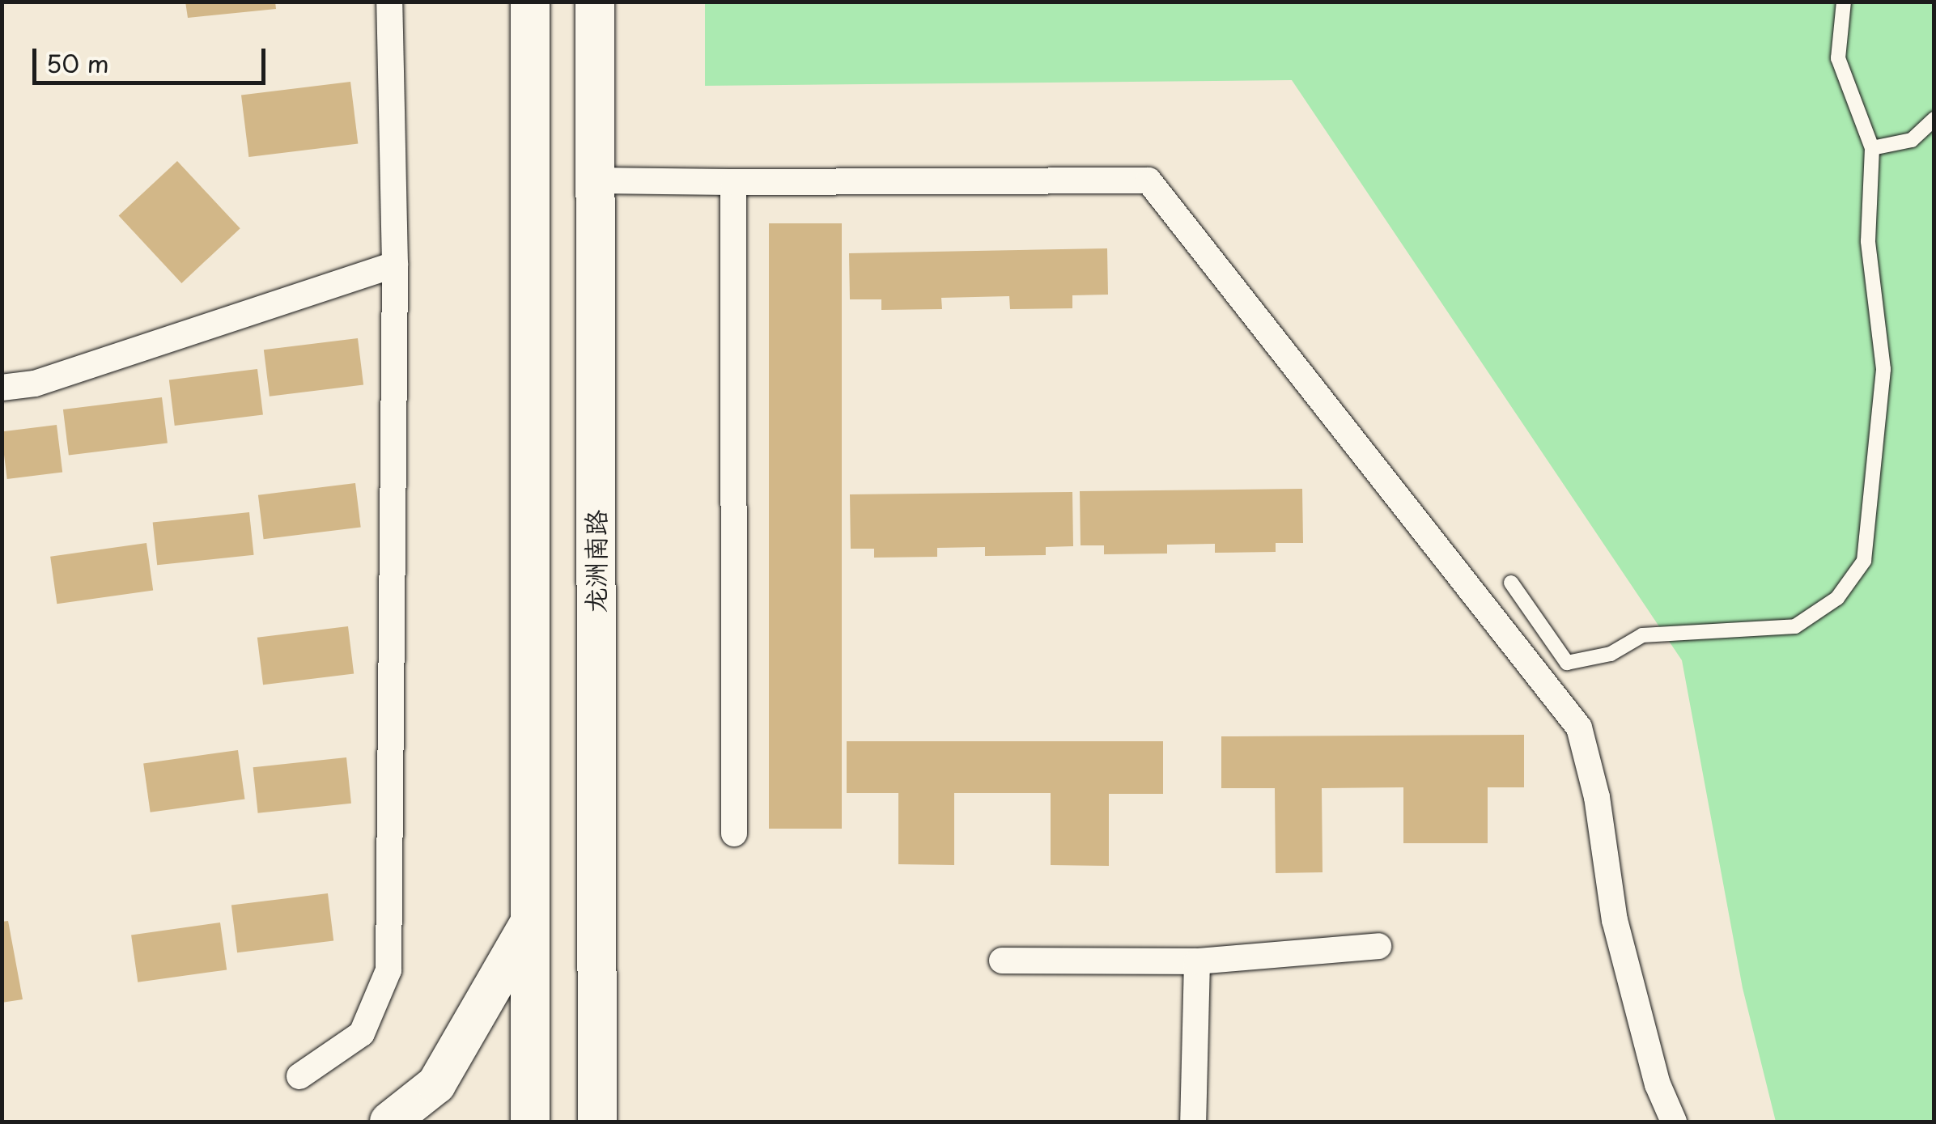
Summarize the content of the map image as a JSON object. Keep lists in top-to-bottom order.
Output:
{
  "streets": {
    "main road": ["龙洲南路"]
  },
  "scale_bar": "50 m"
}
